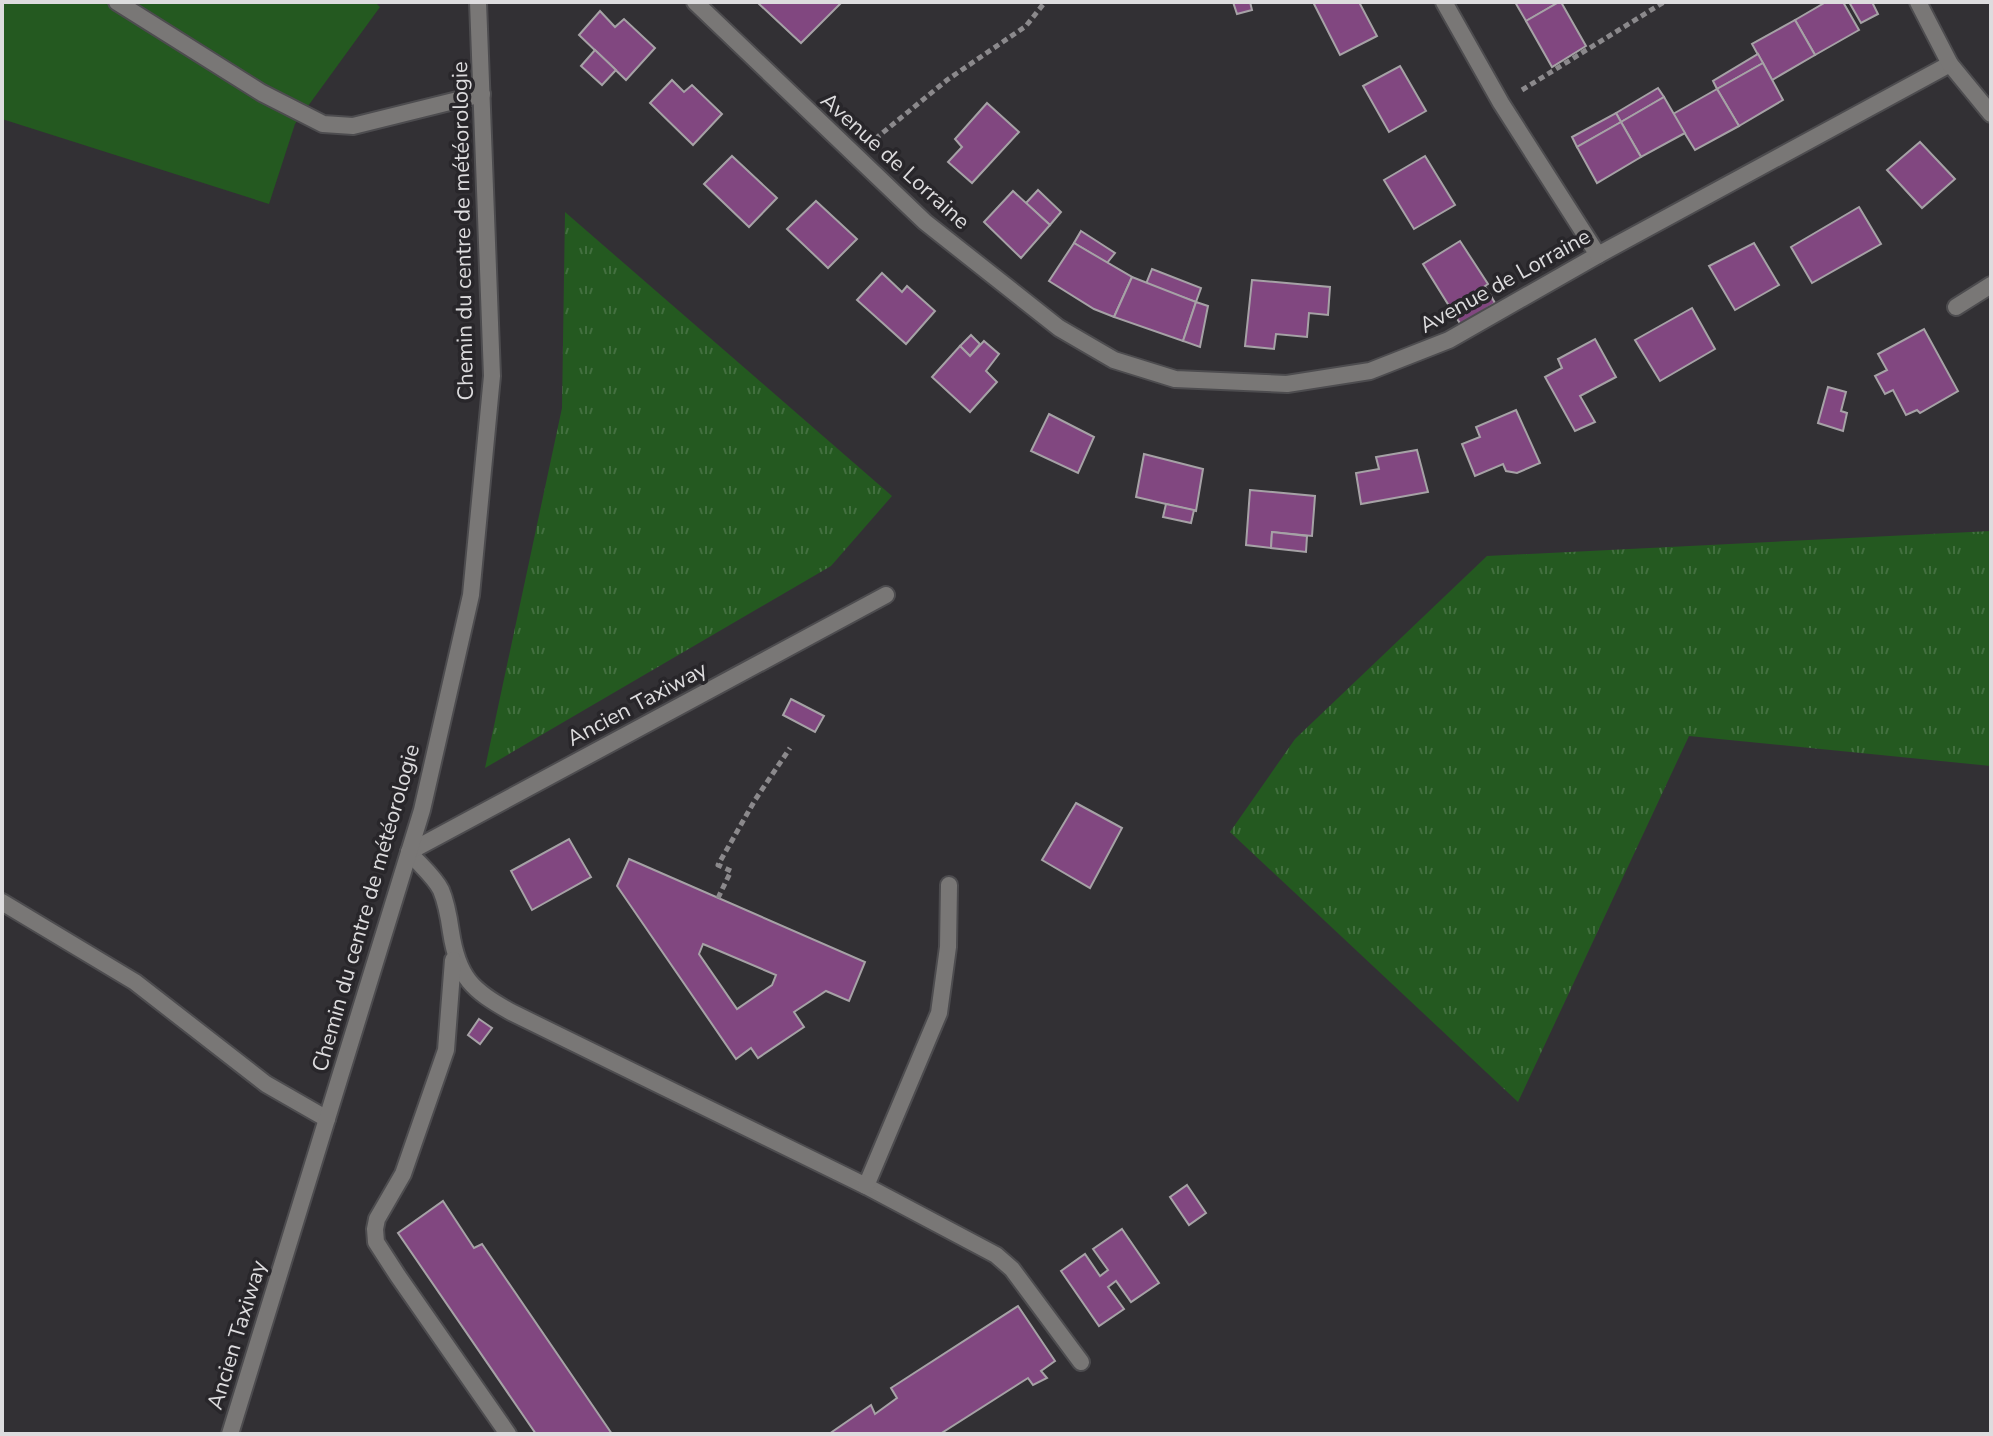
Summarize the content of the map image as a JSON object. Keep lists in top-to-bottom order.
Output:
{
  "streets": {
    "street": ["Avenue de Lorraine", "Chemin du centre de météorologie", "Ancien Taxiway"]
  },
  "crossings": [
    ["Chemin du centre de météorologie", "Ancien Taxiway"]
  ]
}
